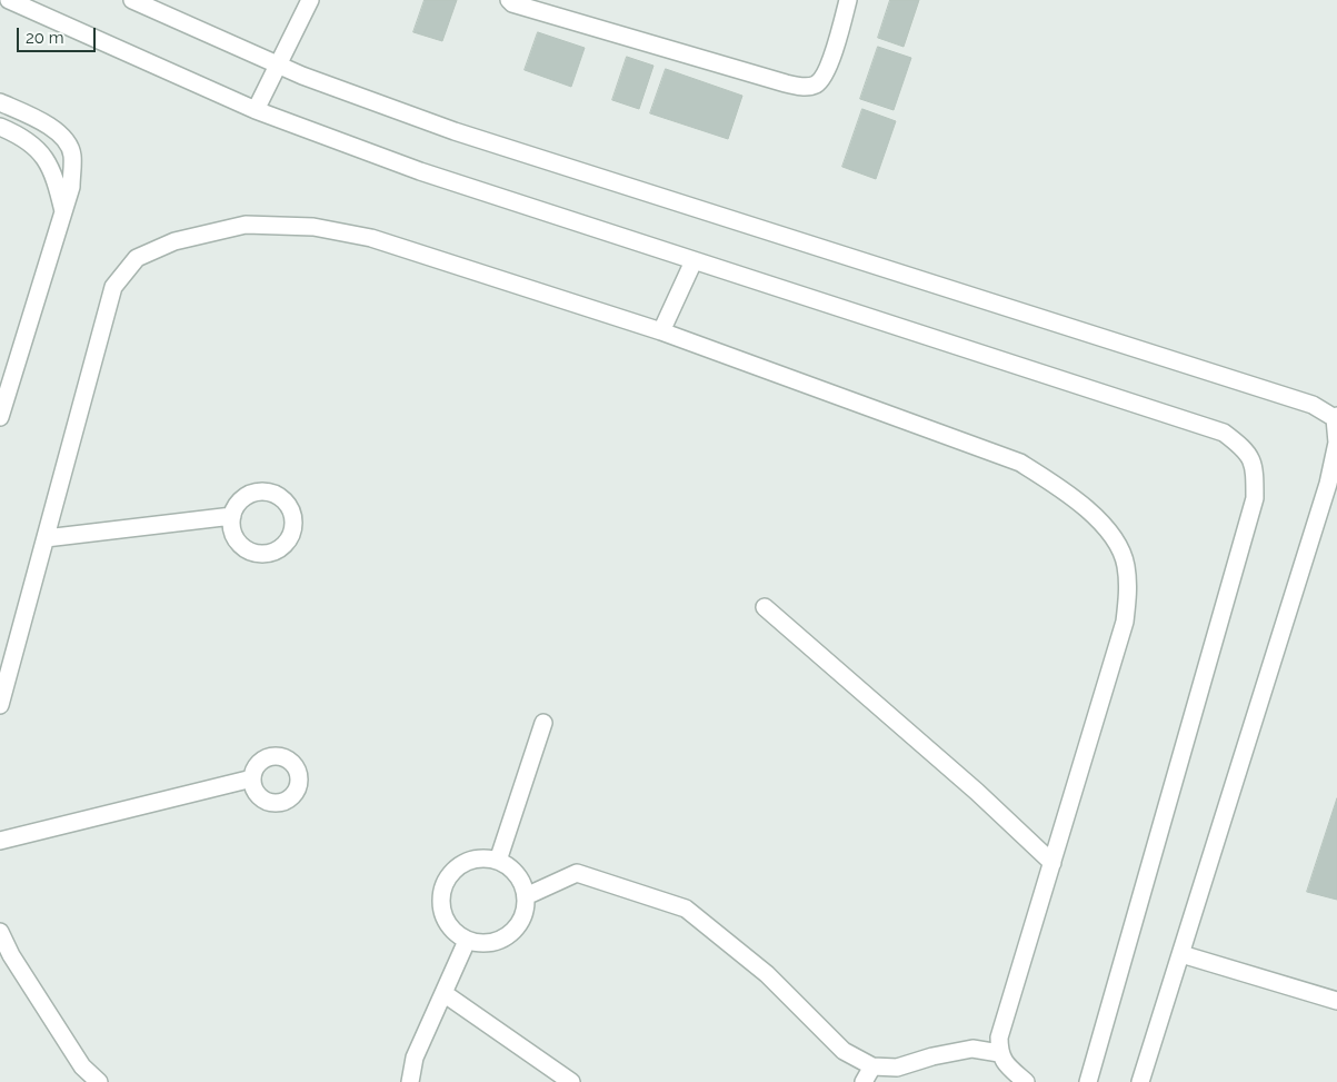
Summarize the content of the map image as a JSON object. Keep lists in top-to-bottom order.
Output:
{
  "scale_bar": "20 m"
}
